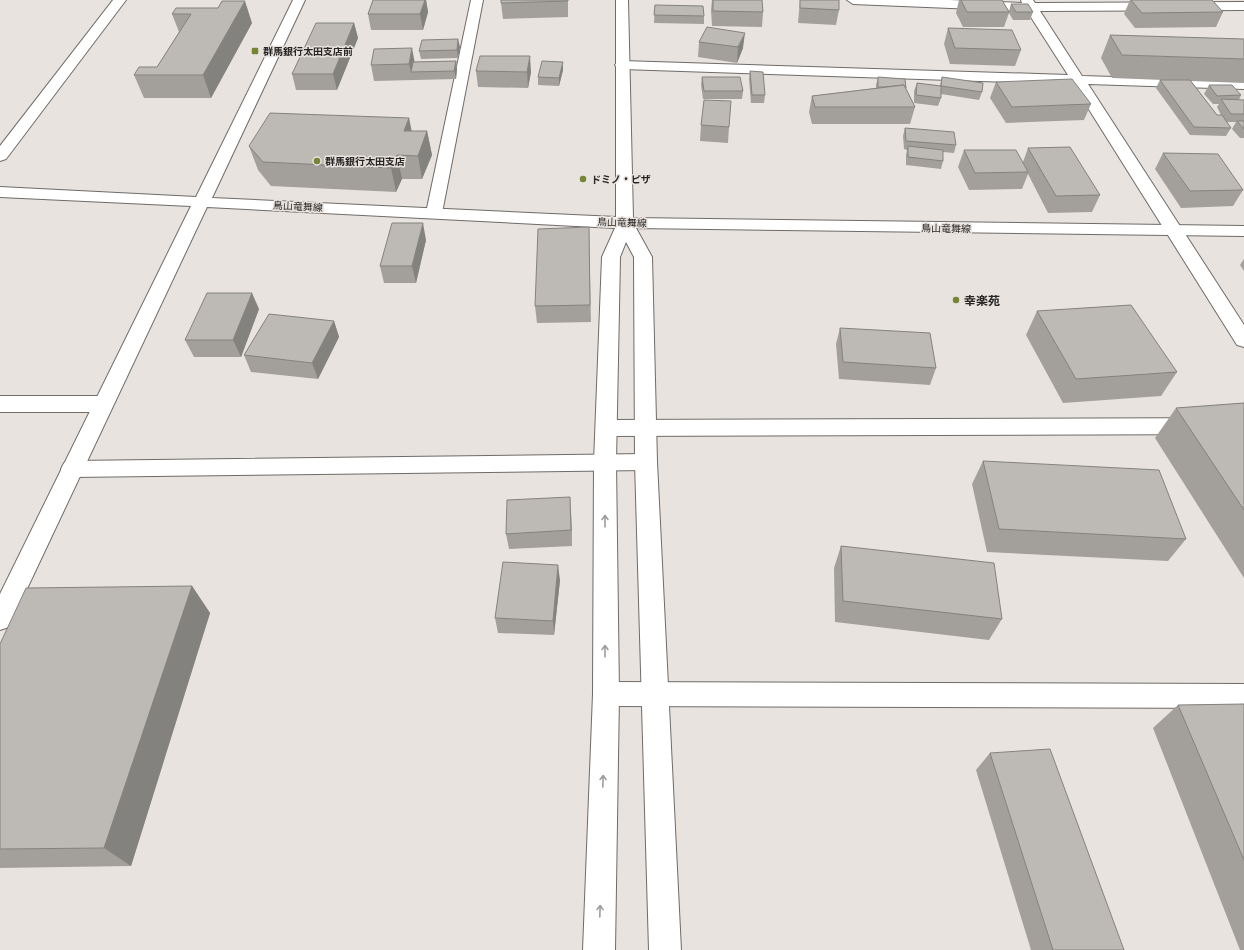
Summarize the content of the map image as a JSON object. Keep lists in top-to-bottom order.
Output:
{
  "streets": {
    "street": ["鳥山竜舞線"]
  },
  "places": {
    "transit": ["群馬銀行太田支店前"],
    "other": ["群馬銀行太田支店", "ドミノ・ピザ", "幸楽苑"]
  }
}
